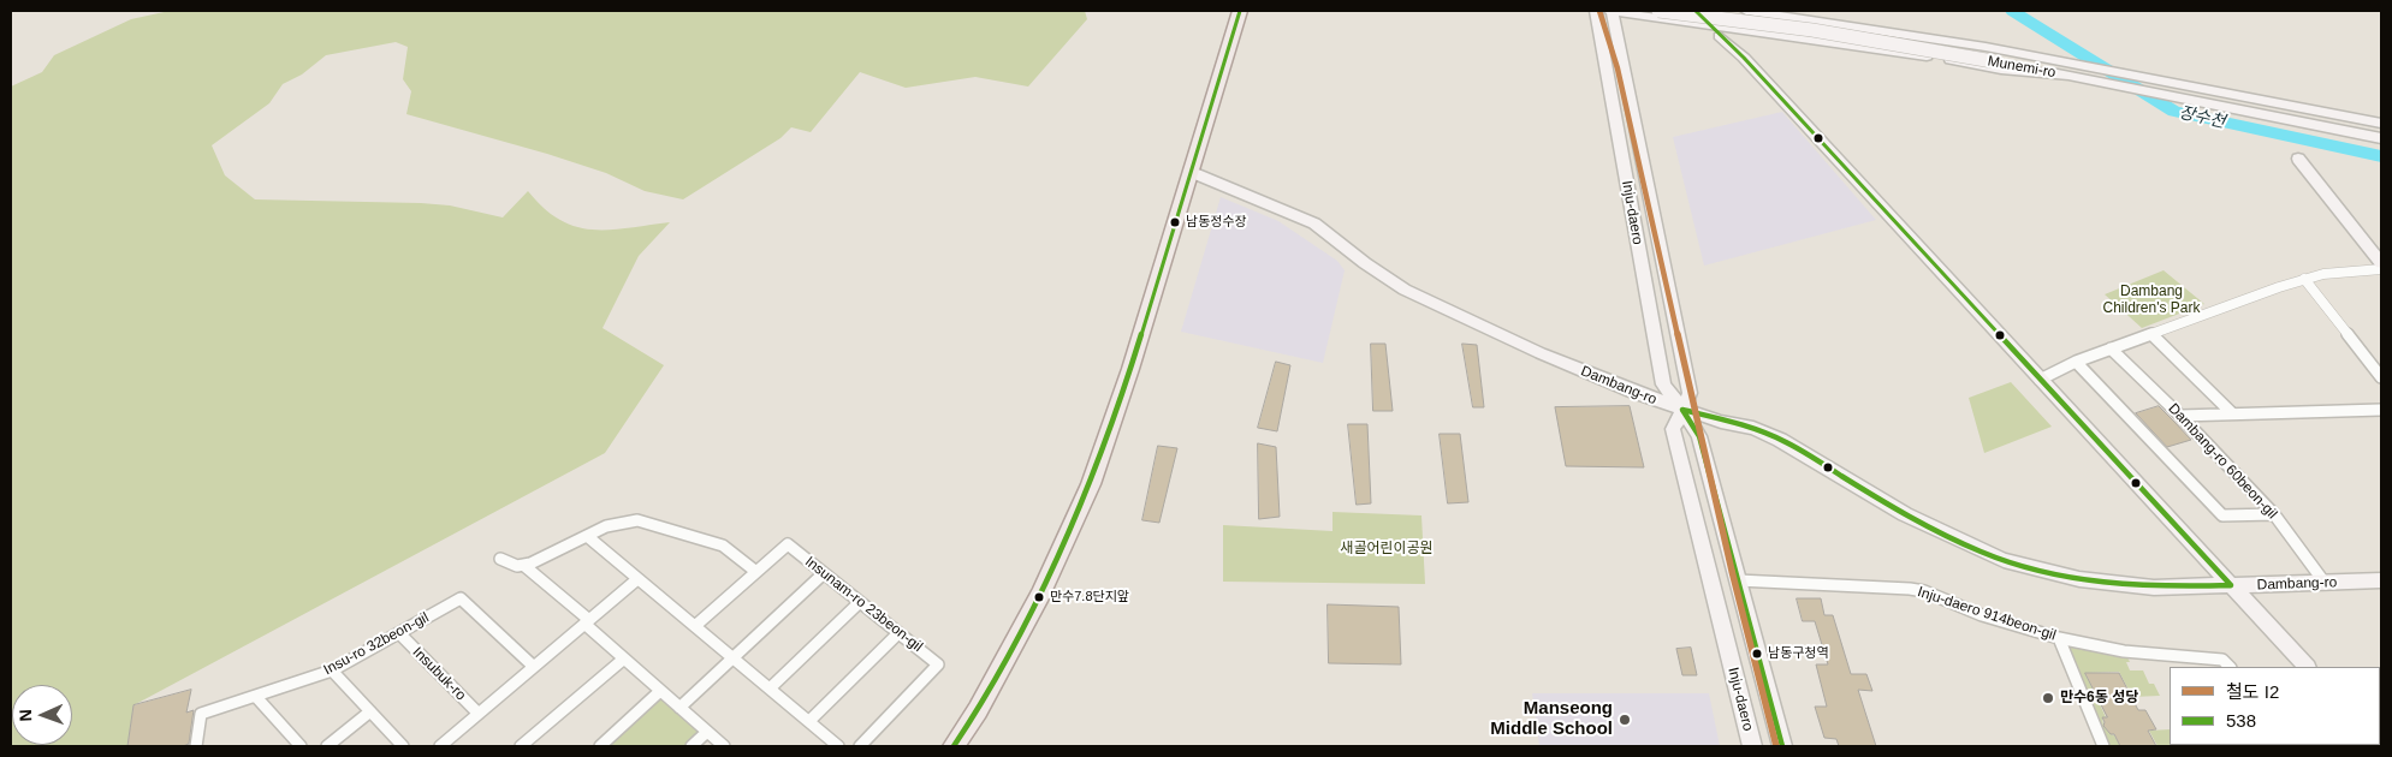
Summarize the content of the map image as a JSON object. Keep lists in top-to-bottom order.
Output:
{
  "streets": {
    "main road": ["Munemi-ro", "Inju-daero", "Dambang-ro"],
    "street": [
      "Dambang-ro 60beon-gil",
      "Insunam-ro 23beon-gil",
      "Inju-daero 914beon-gil",
      "Insu-ro 32beon-gil",
      "Insubuk-ro"
    ]
  },
  "crossings": [
    ["Inju-daero", "Dambang-ro"],
    ["Inju-daero", "Inju-daero 914beon-gil"],
    ["Dambang-ro", "Dambang-ro 60beon-gil"],
    ["Insu-ro 32beon-gil", "Insubuk-ro"]
  ],
  "water": ["장수천"],
  "parks": ["Dambang Children's Park", "새골어린이공원"],
  "places": [
    "남동정수장",
    "만수7.8단지앞",
    "남동구청역",
    "만수6동 성당",
    "Manseong Middle School"
  ],
  "lines": ["rail line I2", "transit line 538"],
  "legend": ["철도 I2", "538"],
  "north": "left"
}
